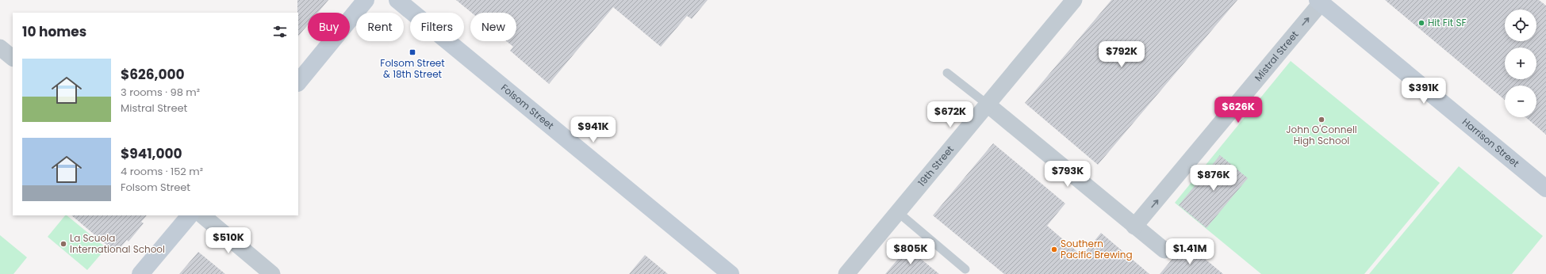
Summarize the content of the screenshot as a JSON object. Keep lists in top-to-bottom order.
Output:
{
  "streets": {
    "street": [
      "Mistral Street",
      "Folsom Street",
      "Harrison Street",
      "19th Street"
    ]
  },
  "crossings": [
    ["Mistral Street", "Harrison Street"]
  ],
  "one_way": ["Mistral Street"],
  "places": {
    "other": [
      "Hit Fit SF",
      "John O'Connell High School",
      "La Scuola International School",
      "Southern Pacific Brewing"
    ],
    "transit": ["Folsom Street & 18th Street"]
  },
  "page": {
    "map_buttons": ["+", "−"],
    "chip": [
      "Buy",
      "Rent",
      "Filters",
      "New"
    ],
    "heading": "10 homes",
    "price": [
      "$792K",
      "$391K",
      "$626K",
      "$672K",
      "$941K",
      "$793K",
      "$876K",
      "$510K",
      "$805K",
      "$1.41M"
    ],
    "list": [
      {
        "name": "$626,000",
        "note": "3 rooms · 98 m² · Mistral Street"
      },
      {
        "name": "$941,000",
        "note": "4 rooms · 152 m² · Folsom Street"
      }
    ]
  }
}
